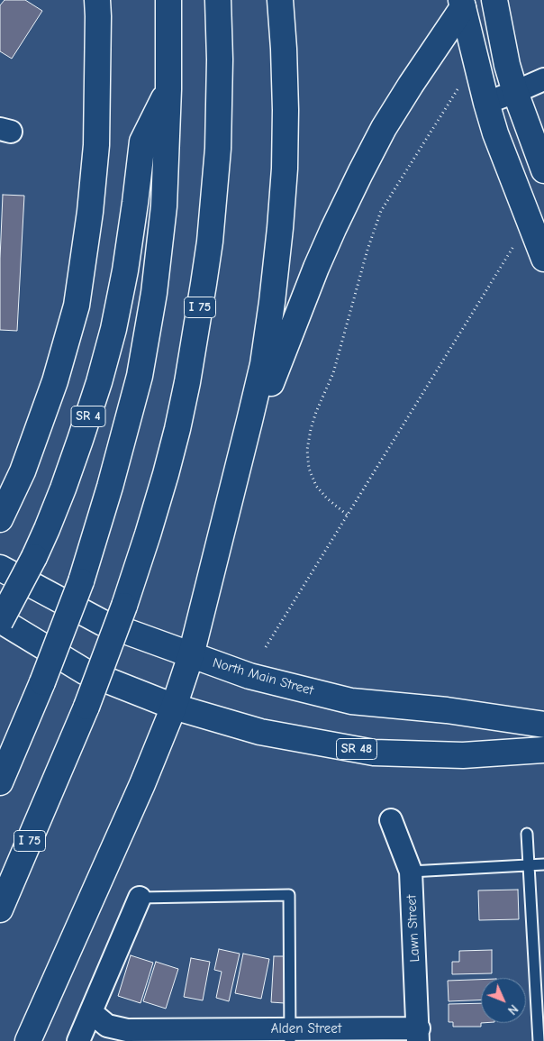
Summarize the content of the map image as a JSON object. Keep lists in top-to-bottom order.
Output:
{
  "streets": {
    "main road": [
      "I 75",
      "SR 4",
      "North Main Street",
      "SR 48"
    ],
    "street": ["Lawn Street", "Alden Street"]
  },
  "crossings": [
    ["SR 4", "SR 48"],
    ["Lawn Street", "Alden Street"]
  ],
  "north": "bottom right"
}
